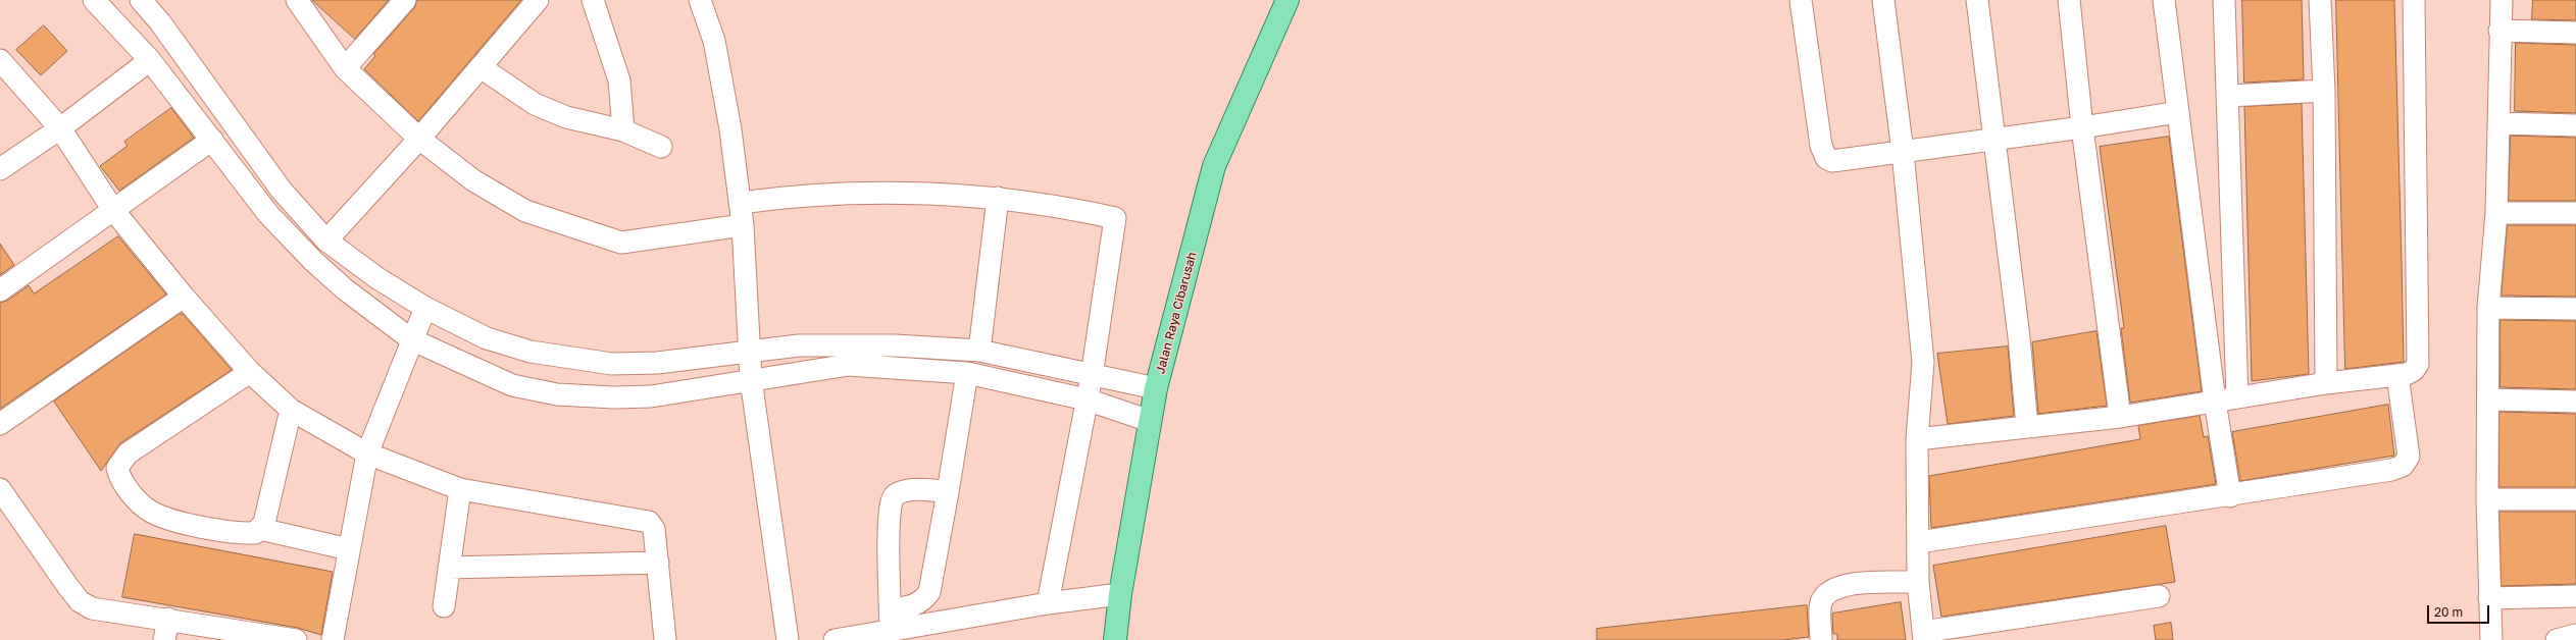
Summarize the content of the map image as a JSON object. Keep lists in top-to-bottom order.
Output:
{
  "streets": {
    "main road": ["Jalan Raya Cibarusah"]
  },
  "scale_bar": "20 m"
}
